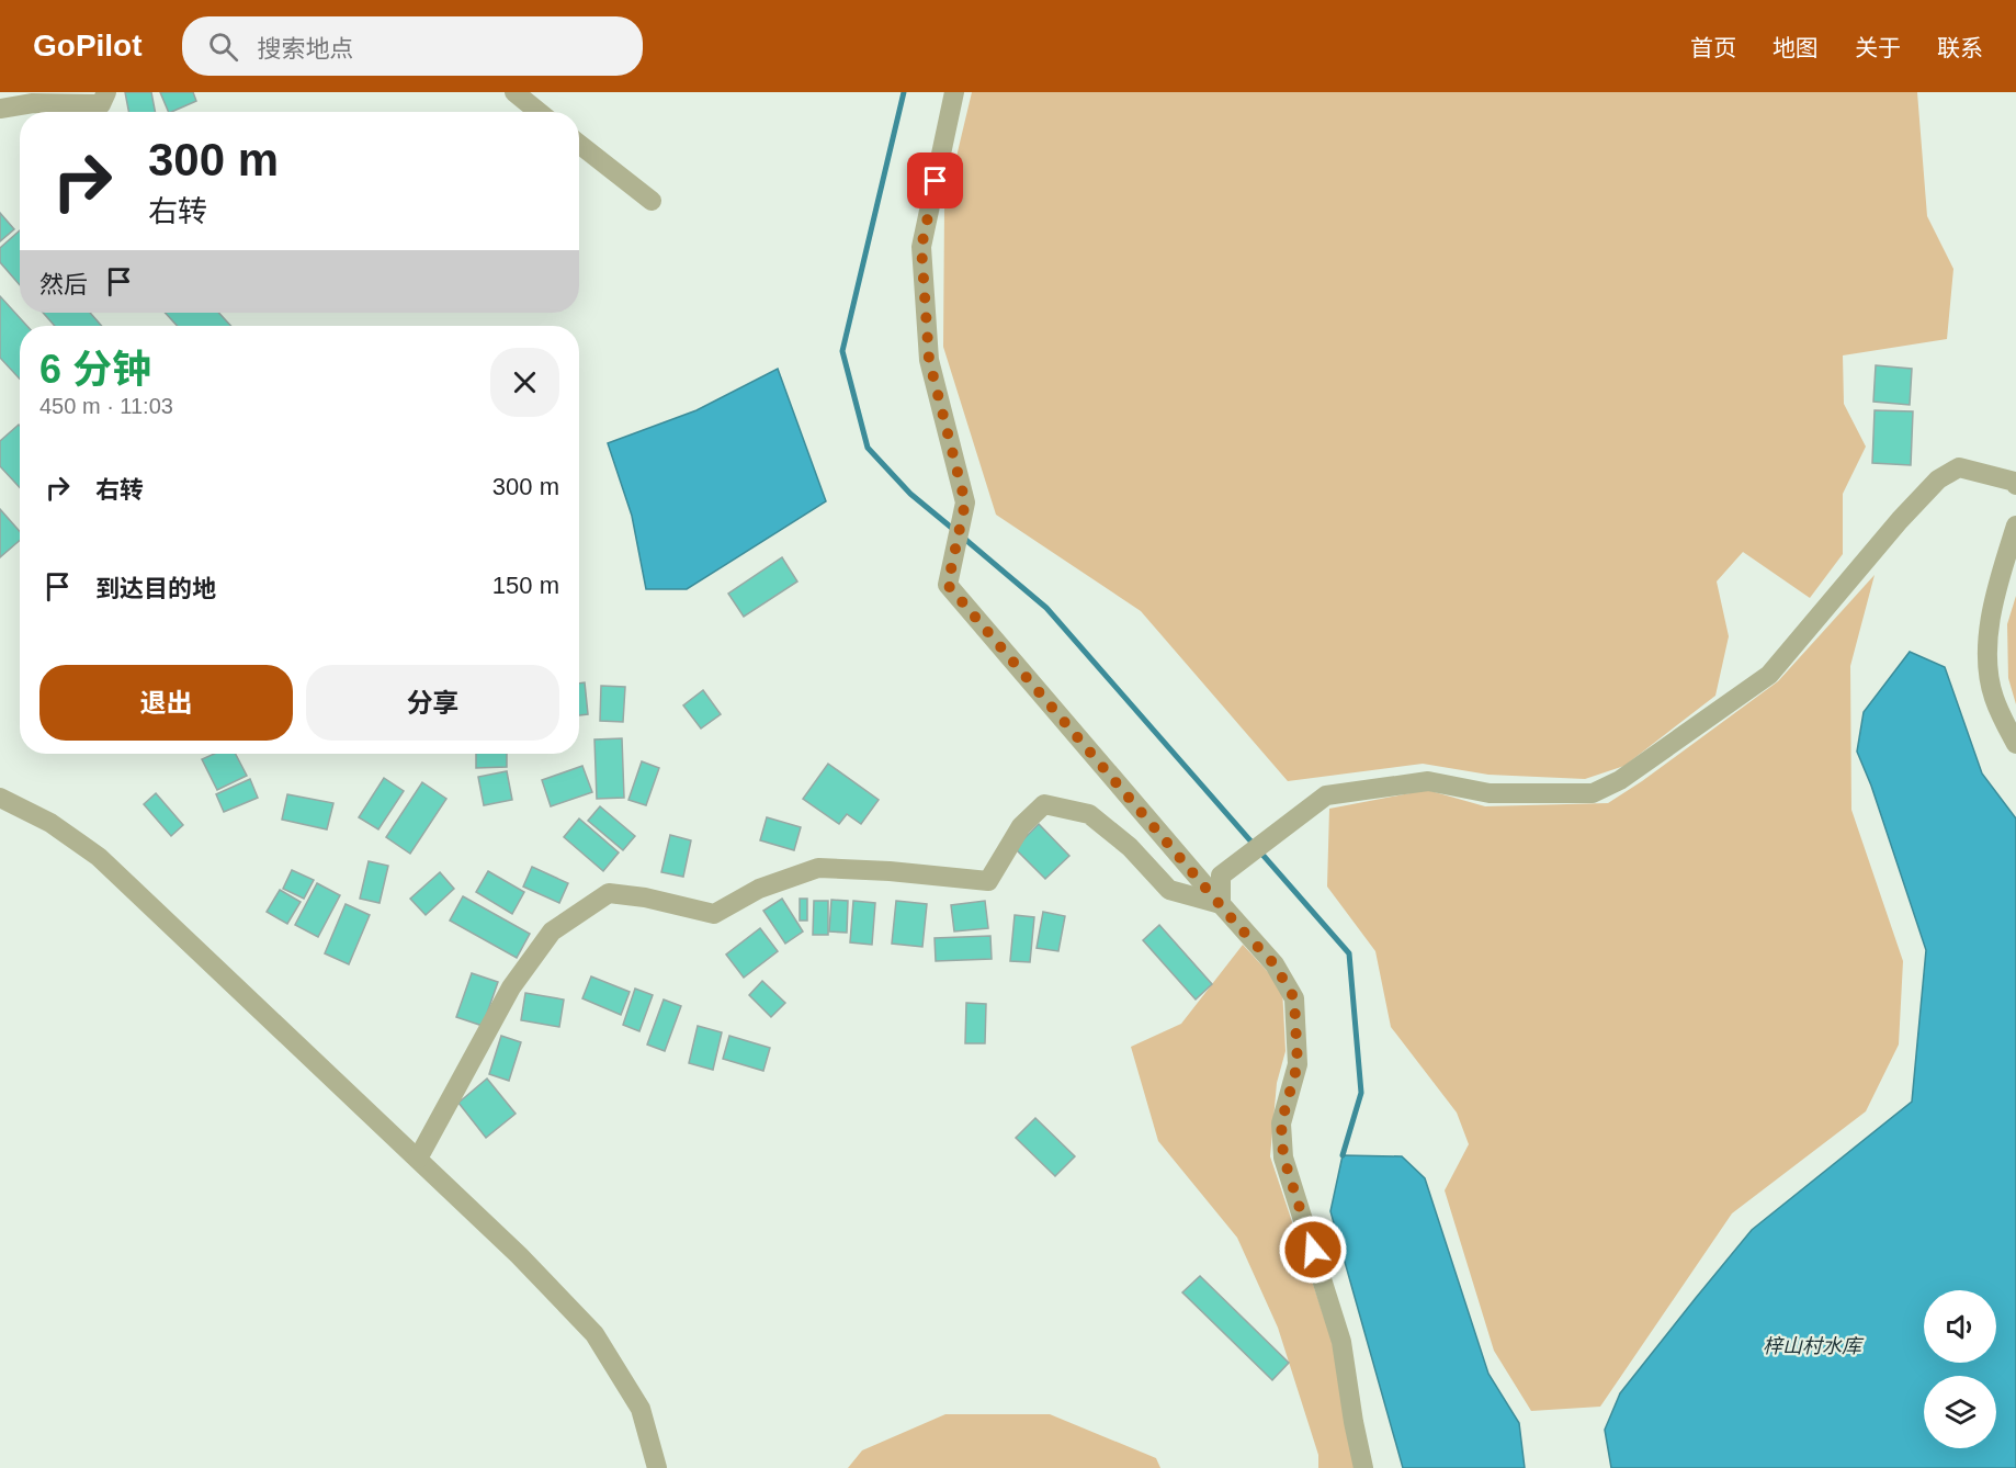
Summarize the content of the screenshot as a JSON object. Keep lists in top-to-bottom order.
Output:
{
  "water": ["梓山村水库"],
  "page": {
    "header": "GoPilot",
    "search": "搜索地点",
    "nav": [
      "首页",
      "地图",
      "关于",
      "联系"
    ],
    "turn": ["300 m", "右转"],
    "then": "然后",
    "heading": ["6 分钟", "450 m · 11:03"],
    "list": [
      {
        "name": "右转",
        "value": "300 m"
      },
      {
        "name": "到达目的地",
        "value": "150 m"
      }
    ],
    "buttons": ["退出", "分享"]
  }
}
